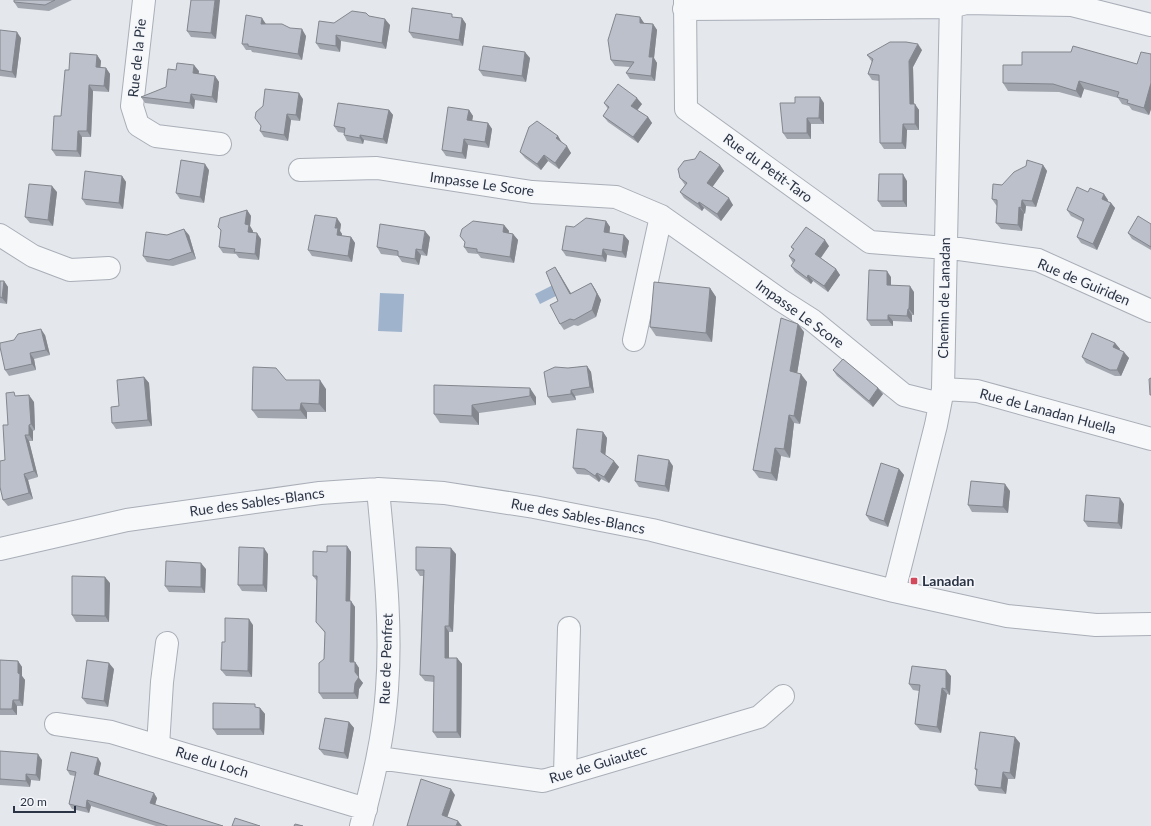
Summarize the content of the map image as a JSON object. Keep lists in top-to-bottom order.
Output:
{
  "streets": {
    "street": [
      "Rue de la Pie",
      "Rue du Petit-Taro",
      "Impasse Le Score",
      "Rue de Guiriden",
      "Chemin de Lanadan",
      "Rue de Lanadan Huella",
      "Rue des Sables-Blancs",
      "Rue de Penfret",
      "Rue du Loch",
      "Rue de Guiautec"
    ]
  },
  "crossings": [
    ["Rue du Petit-Taro", "Rue de Guiriden"],
    ["Rue du Petit-Taro", "Chemin de Lanadan"],
    ["Impasse Le Score", "Chemin de Lanadan"],
    ["Impasse Le Score", "Rue de Lanadan Huella"],
    ["Rue de Guiriden", "Chemin de Lanadan"],
    ["Chemin de Lanadan", "Rue de Lanadan Huella"],
    ["Chemin de Lanadan", "Rue des Sables-Blancs"],
    ["Rue des Sables-Blancs", "Rue de Penfret"],
    ["Rue de Penfret", "Rue du Loch"],
    ["Rue de Penfret", "Rue de Guiautec"]
  ],
  "places": {
    "transit": ["Lanadan"]
  },
  "scale_bar": "20 m"
}
